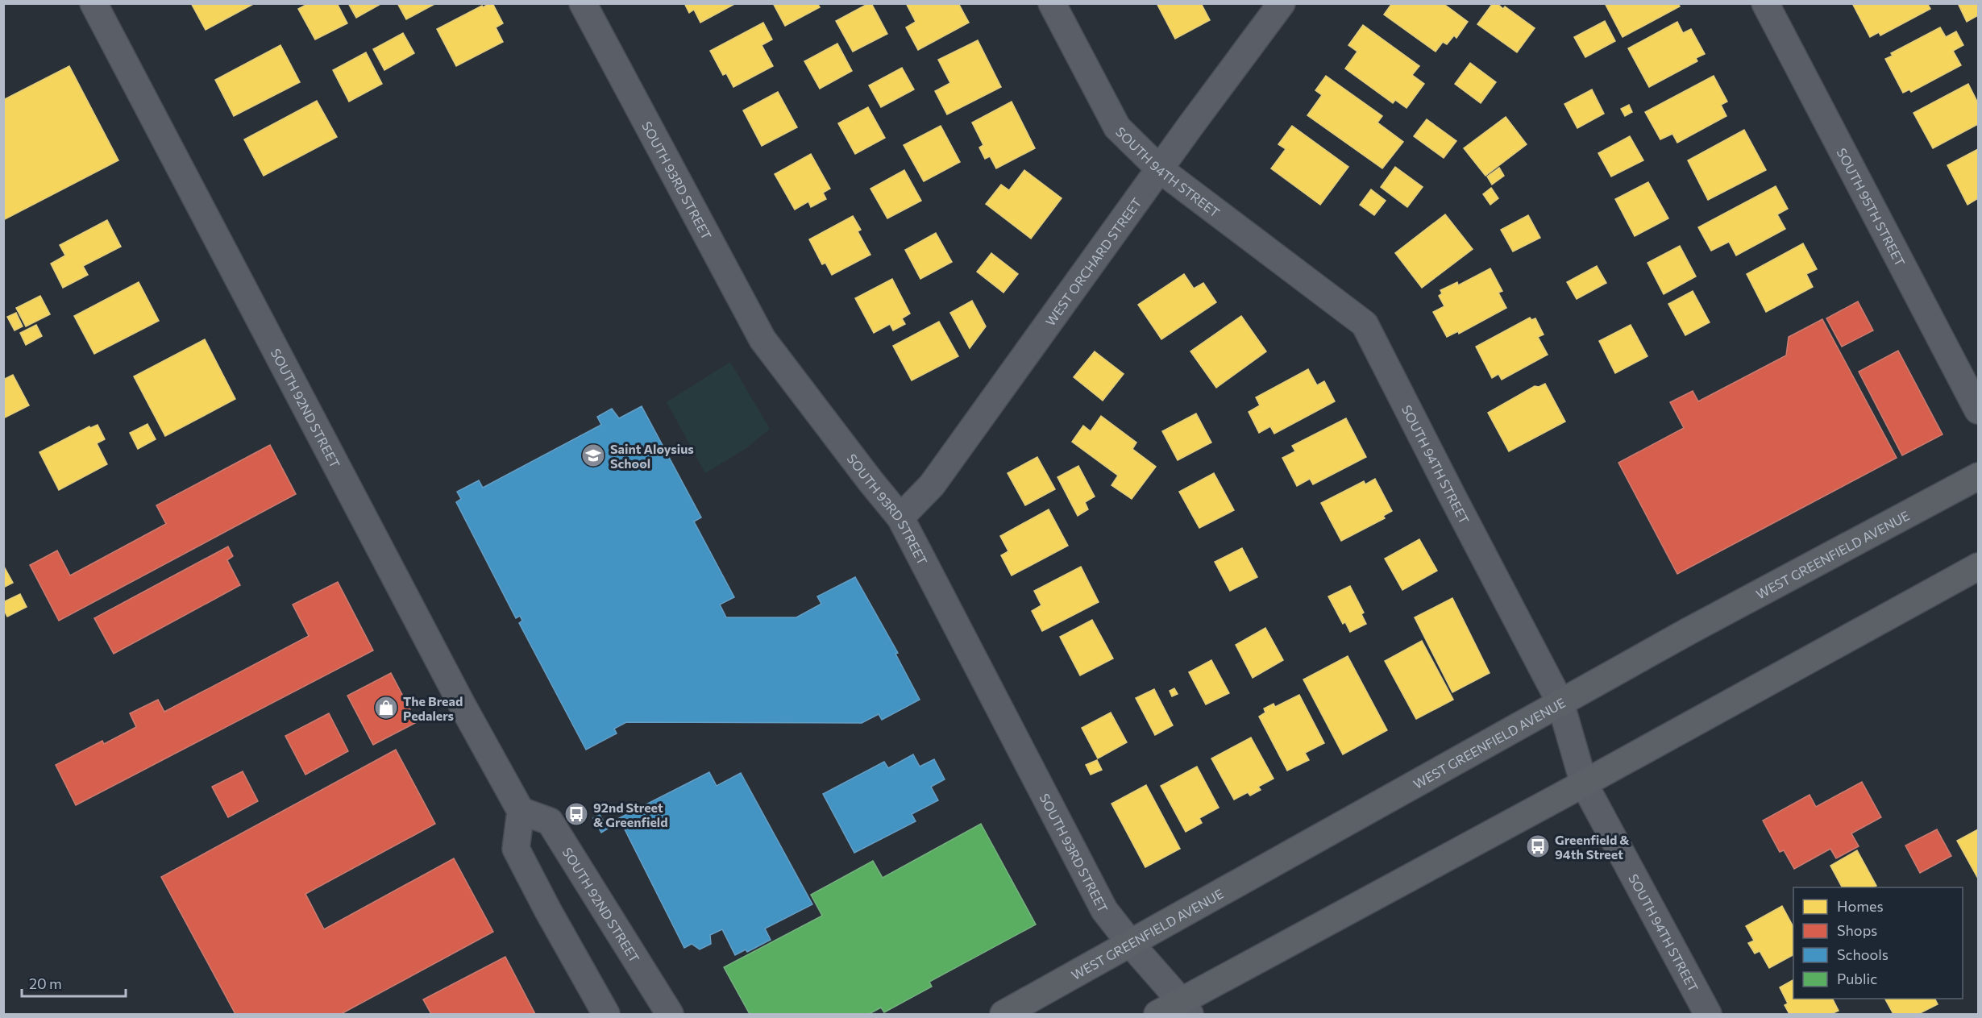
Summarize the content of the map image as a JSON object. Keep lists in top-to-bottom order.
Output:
{
  "streets": {
    "main road": ["WEST GREENFIELD AVENUE"],
    "street": [
      "SOUTH 94TH STREET",
      "SOUTH 93RD STREET",
      "SOUTH 95TH STREET",
      "WEST ORCHARD STREET",
      "SOUTH 92ND STREET"
    ]
  },
  "crossings": [
    ["SOUTH 94TH STREET", "WEST ORCHARD STREET"],
    ["SOUTH 94TH STREET", "WEST GREENFIELD AVENUE"],
    ["SOUTH 93RD STREET", "WEST ORCHARD STREET"],
    ["SOUTH 93RD STREET", "WEST GREENFIELD AVENUE"]
  ],
  "places": {
    "school or university": ["Saint Aloysius School"],
    "shop": ["The Bread Pedalers"],
    "bus stop": ["92nd Street & Greenfield", "Greenfield & 94th Street"]
  },
  "legend": [
    "Homes",
    "Shops",
    "Schools",
    "Public"
  ],
  "scale_bar": "20 m"
}
